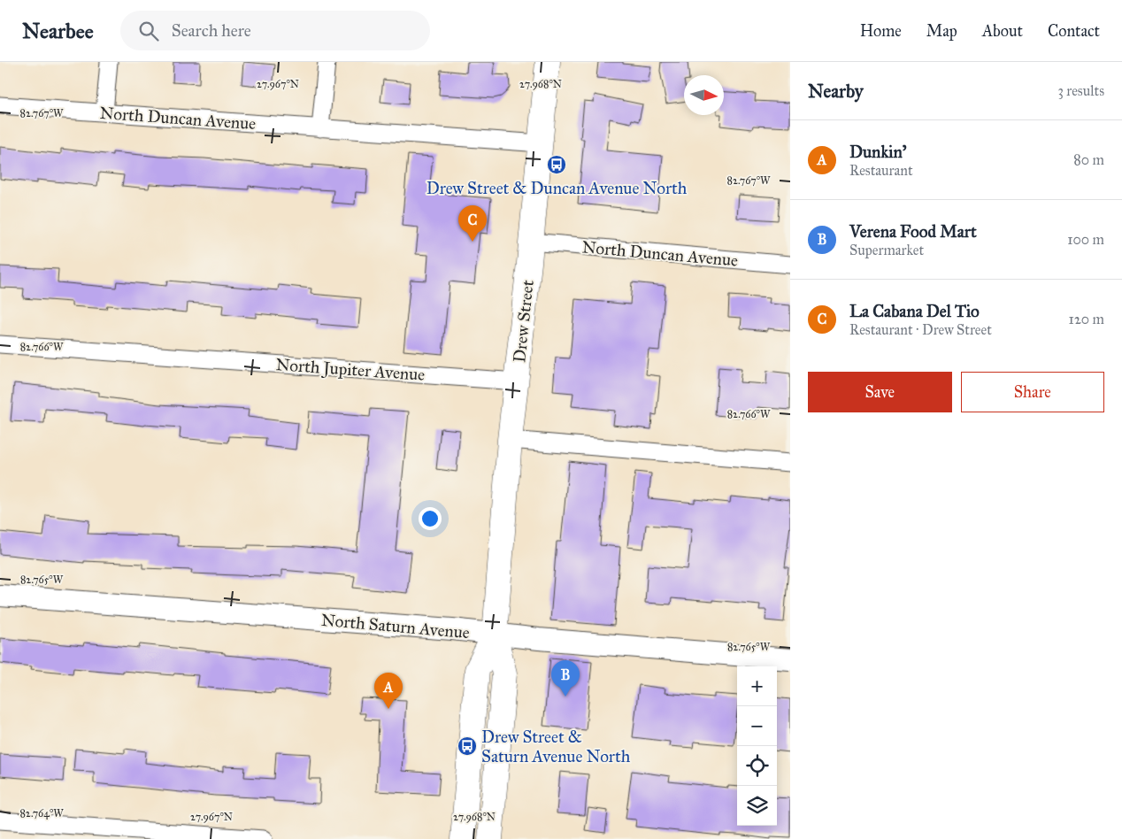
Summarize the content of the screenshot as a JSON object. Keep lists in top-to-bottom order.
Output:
{
  "streets": {
    "main road": ["Drew Street"],
    "street": ["North Duncan Avenue", "North Jupiter Avenue", "North Saturn Avenue"]
  },
  "crossings": [
    ["North Duncan Avenue", "Drew Street"],
    ["Drew Street", "North Jupiter Avenue"],
    ["Drew Street", "North Saturn Avenue"]
  ],
  "places": {
    "bus stop": ["Drew Street & Duncan Avenue North", "Drew Street & Saturn Avenue North"]
  },
  "north": "right",
  "page": {
    "header": "Nearbee",
    "search": "Search here",
    "nav": [
      "Home",
      "Map",
      "About",
      "Contact"
    ],
    "heading": ["Nearby", "3 results"],
    "list": [
      {
        "mark": "A",
        "name": "Dunkin'",
        "note": "Restaurant",
        "value": "80 m"
      },
      {
        "mark": "B",
        "name": "Verena Food Mart",
        "note": "Supermarket",
        "value": "100 m"
      },
      {
        "mark": "C",
        "name": "La Cabana Del Tio",
        "note": "Restaurant · Drew Street",
        "value": "120 m"
      }
    ],
    "pins": ["C", "B", "A"],
    "buttons": ["Save", "Share"],
    "map_buttons": ["+", "−"]
  },
  "coordinates": [
    "27.967°N",
    "27.968°N",
    "82.767°W",
    "82.766°W",
    "82.765°W",
    "82.764°W"
  ]
}
